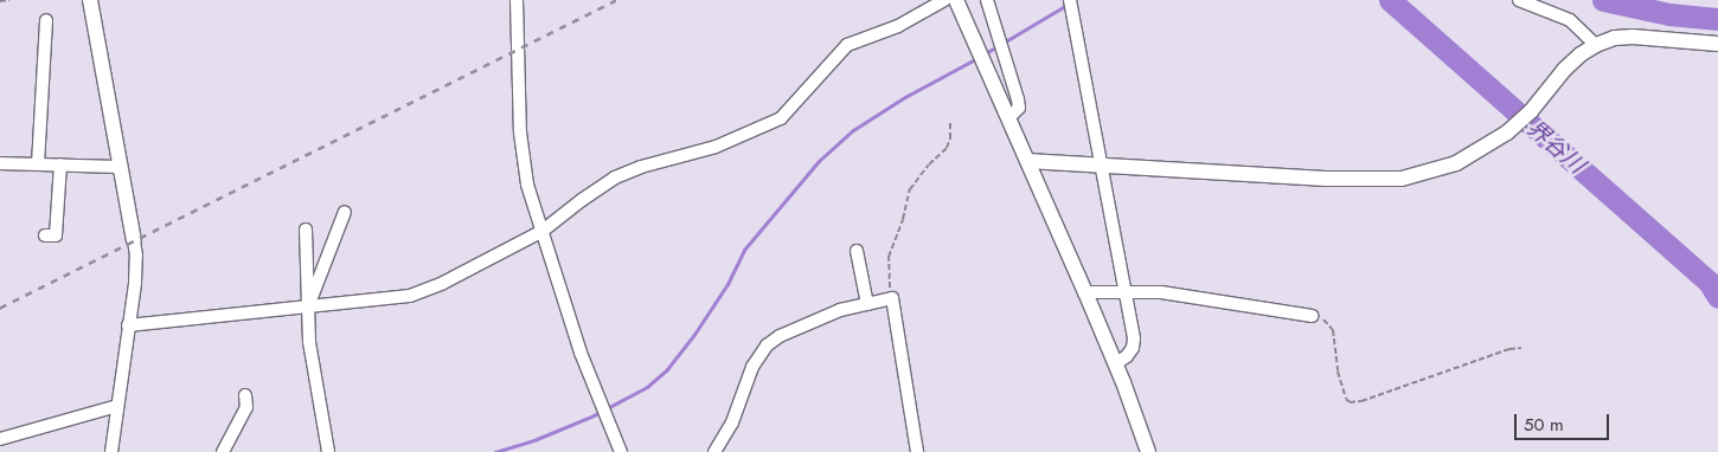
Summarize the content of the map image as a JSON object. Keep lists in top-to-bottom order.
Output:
{
  "water": ["界谷川"],
  "scale_bar": "50 m"
}
